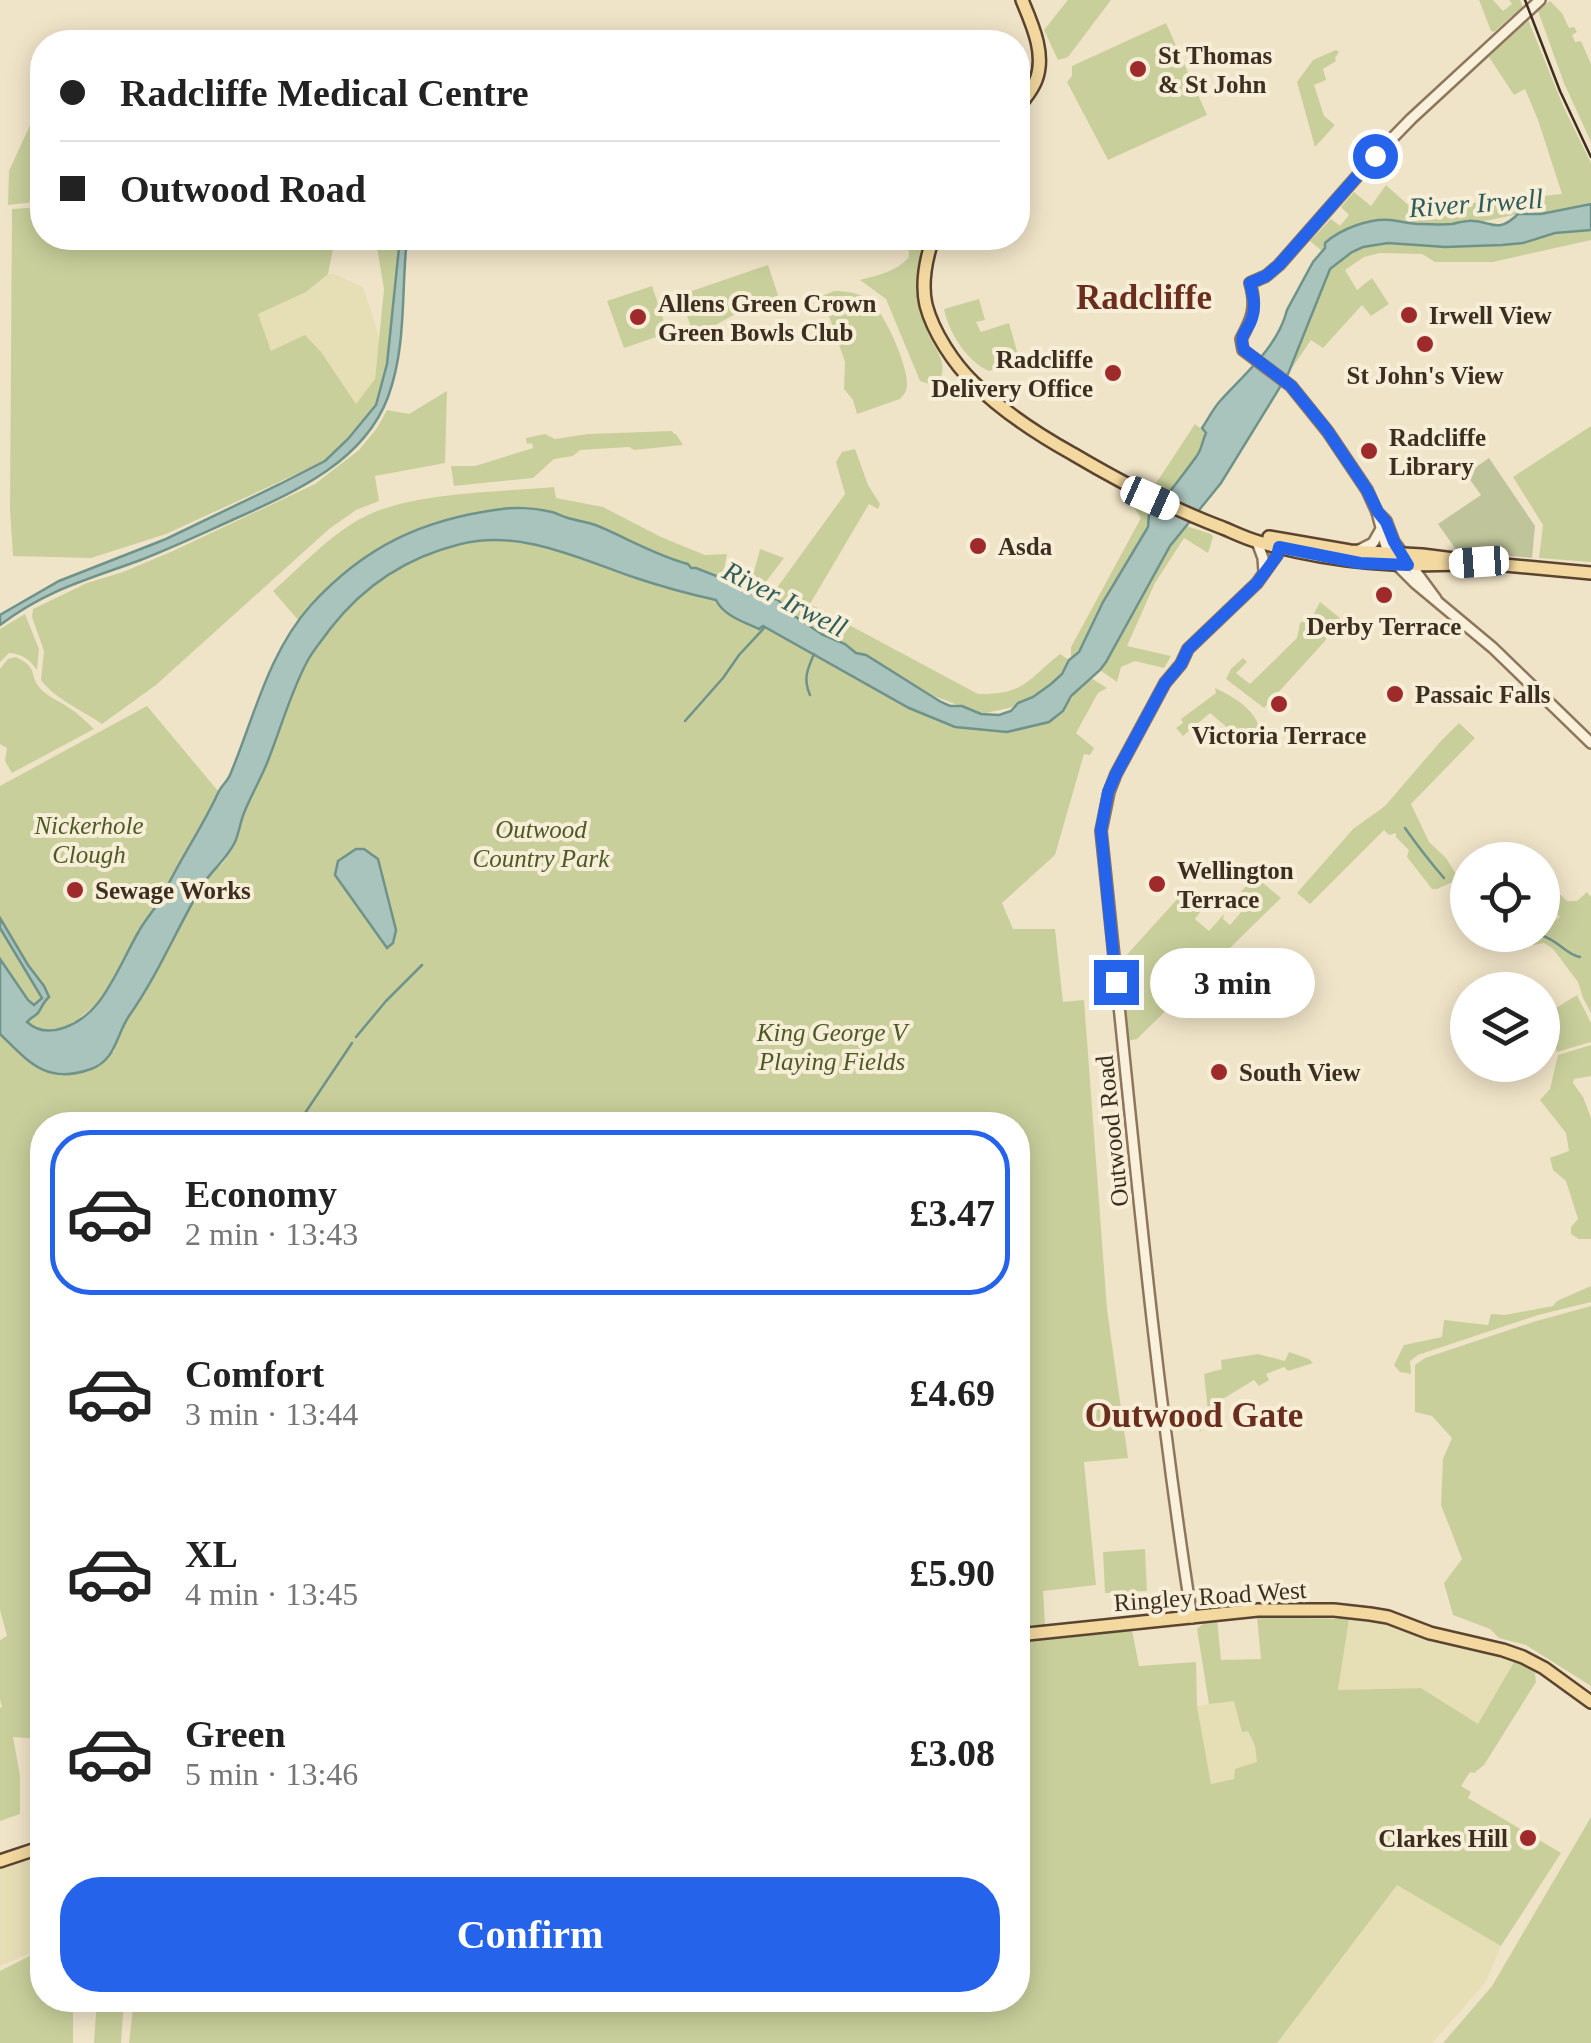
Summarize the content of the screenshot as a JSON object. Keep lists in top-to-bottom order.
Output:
{
  "streets": {
    "main road": ["Ringley Road West"],
    "street": ["Outwood Road"]
  },
  "crossings": [
    ["Outwood Road", "Ringley Road West"]
  ],
  "districts": ["Radcliffe", "Outwood Gate"],
  "water": ["River Irwell"],
  "parks": ["Nickerhole Clough", "Outwood Country Park", "King George V Playing Fields"],
  "places": [
    "St Thomas & St John",
    "Irwell View",
    "Allens Green Crown Green Bowls Club",
    "St John's View",
    "Radcliffe Delivery Office",
    "Radcliffe Library",
    "Asda",
    "Derby Terrace",
    "Passaic Falls",
    "Victoria Terrace",
    "Wellington Terrace",
    "Sewage Works",
    "South View",
    "Clarkes Hill"
  ],
  "page": {
    "banner": ["Radcliffe Medical Centre", "Outwood Road"],
    "bubble": "3 min",
    "list": [
      {
        "name": "Economy",
        "note": "2 min · 13:43",
        "value": "£3.47"
      },
      {
        "name": "Comfort",
        "note": "3 min · 13:44",
        "value": "£4.69"
      },
      {
        "name": "XL",
        "note": "4 min · 13:45",
        "value": "£5.90"
      },
      {
        "name": "Green",
        "note": "5 min · 13:46",
        "value": "£3.08"
      }
    ],
    "buttons": "Confirm"
  }
}
